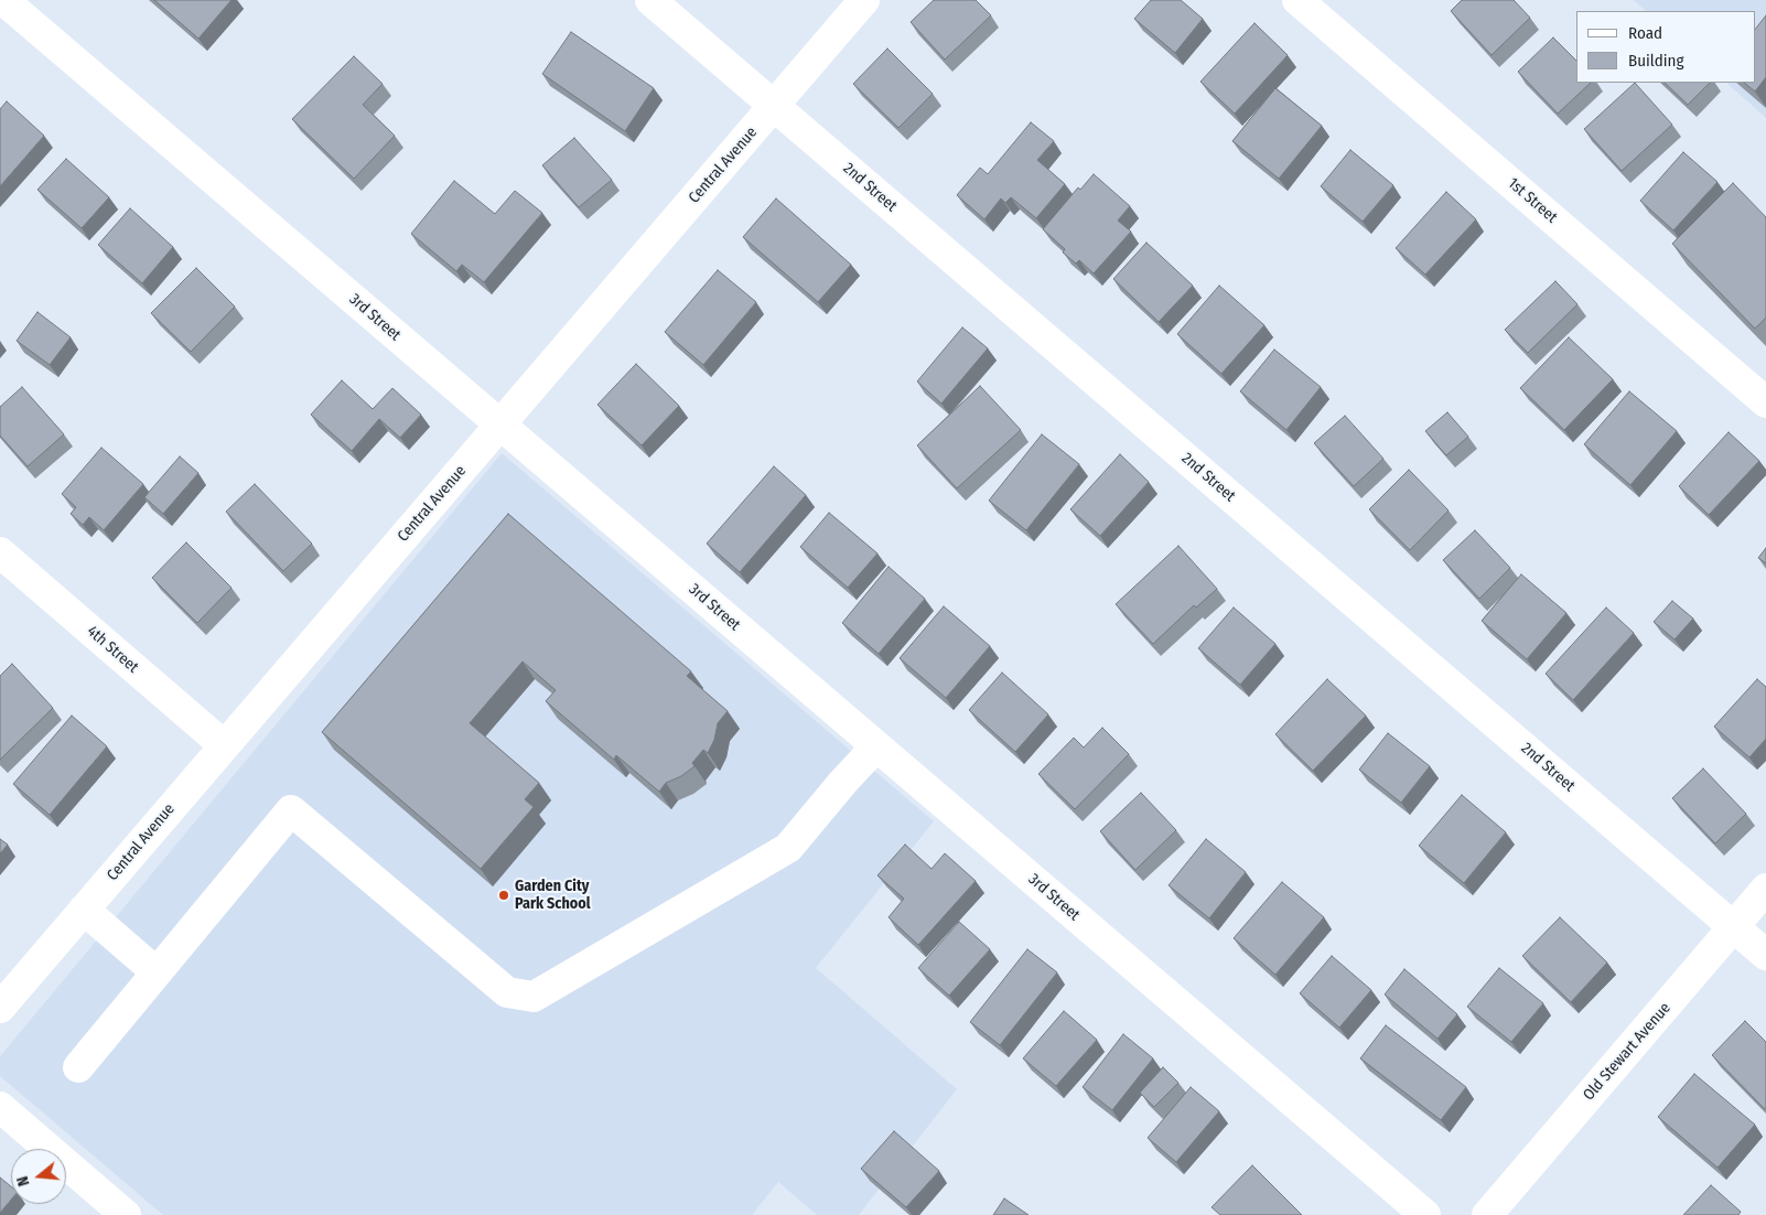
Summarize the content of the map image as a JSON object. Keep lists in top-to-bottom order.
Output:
{
  "streets": {
    "street": [
      "Central Avenue",
      "2nd Street",
      "1st Street",
      "3rd Street",
      "4th Street",
      "Old Stewart Avenue"
    ]
  },
  "crossings": [
    ["Central Avenue", "2nd Street"],
    ["Central Avenue", "3rd Street"],
    ["Central Avenue", "4th Street"],
    ["2nd Street", "Old Stewart Avenue"]
  ],
  "places": ["Garden City Park School"],
  "legend": ["Road", "Building"],
  "north": "left"
}
